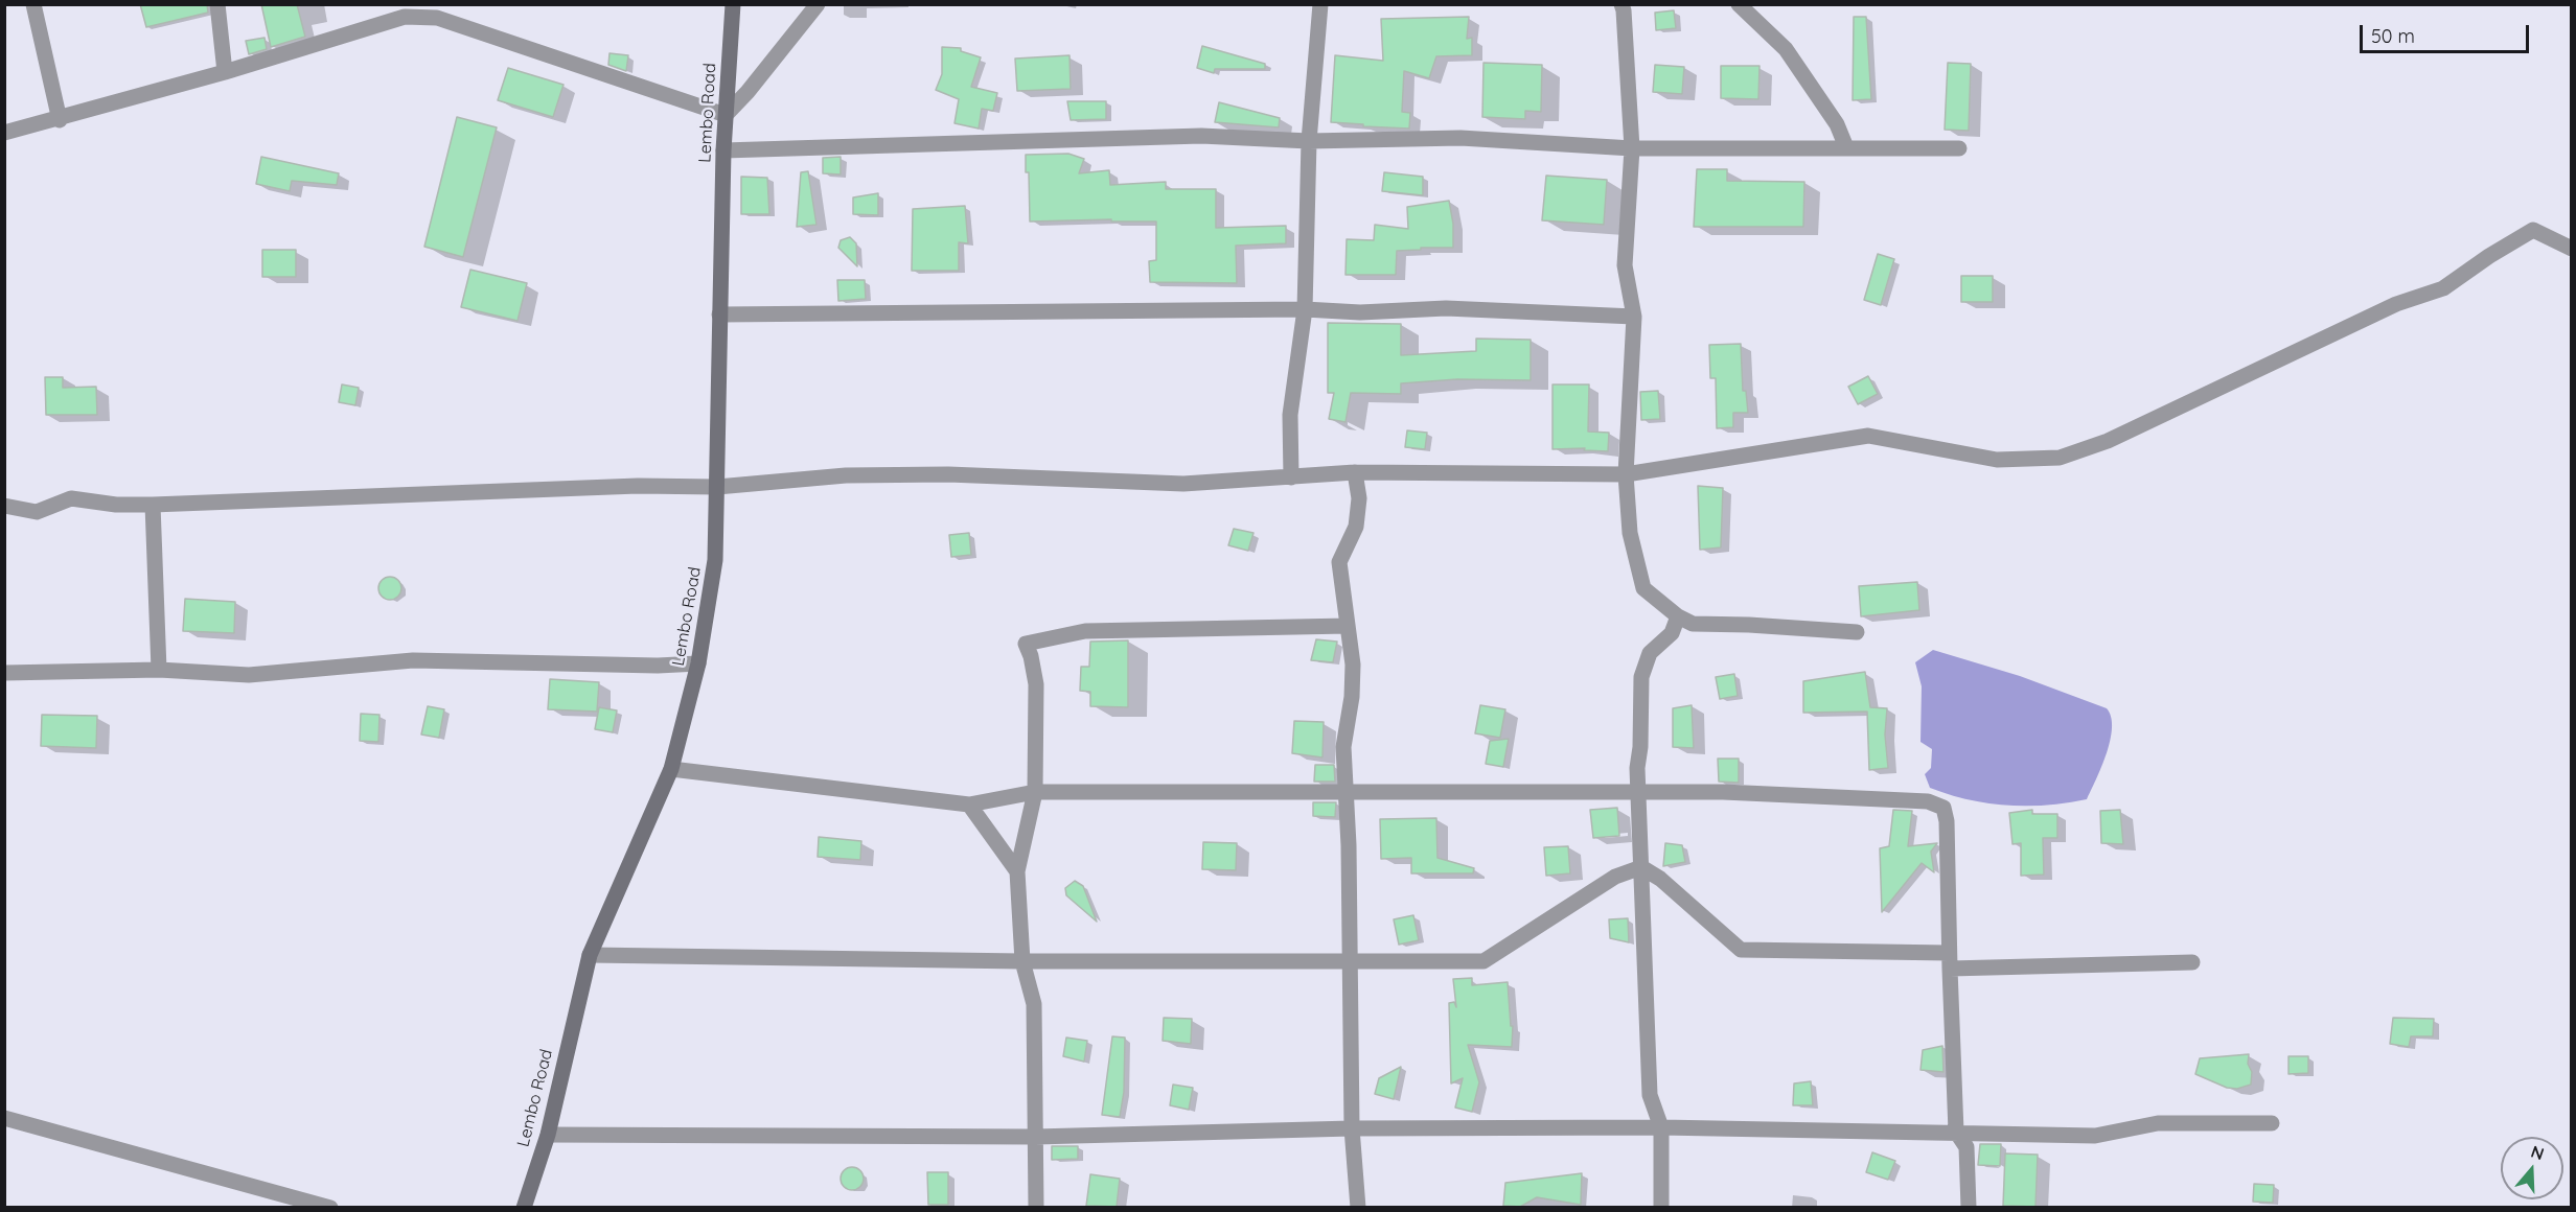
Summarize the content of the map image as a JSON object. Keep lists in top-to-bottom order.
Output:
{
  "streets": {
    "street": ["Lembo Road"]
  },
  "scale_bar": "50 m",
  "north": "top"
}
